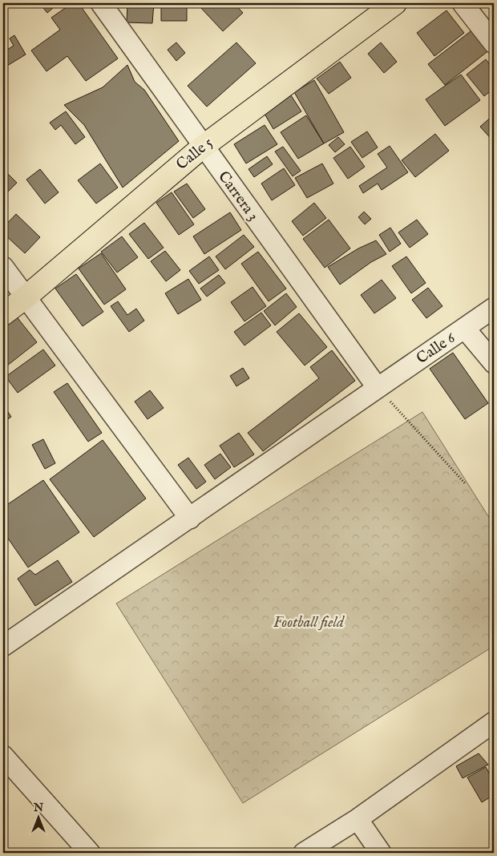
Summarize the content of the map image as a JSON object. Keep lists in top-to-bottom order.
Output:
{
  "streets": {
    "main road": ["Calle 5"],
    "street": ["Carrera 3", "Calle 6"]
  },
  "crossings": [
    ["Calle 5", "Carrera 3"],
    ["Carrera 3", "Calle 6"]
  ],
  "parks": ["Football field"],
  "north": "top"
}
